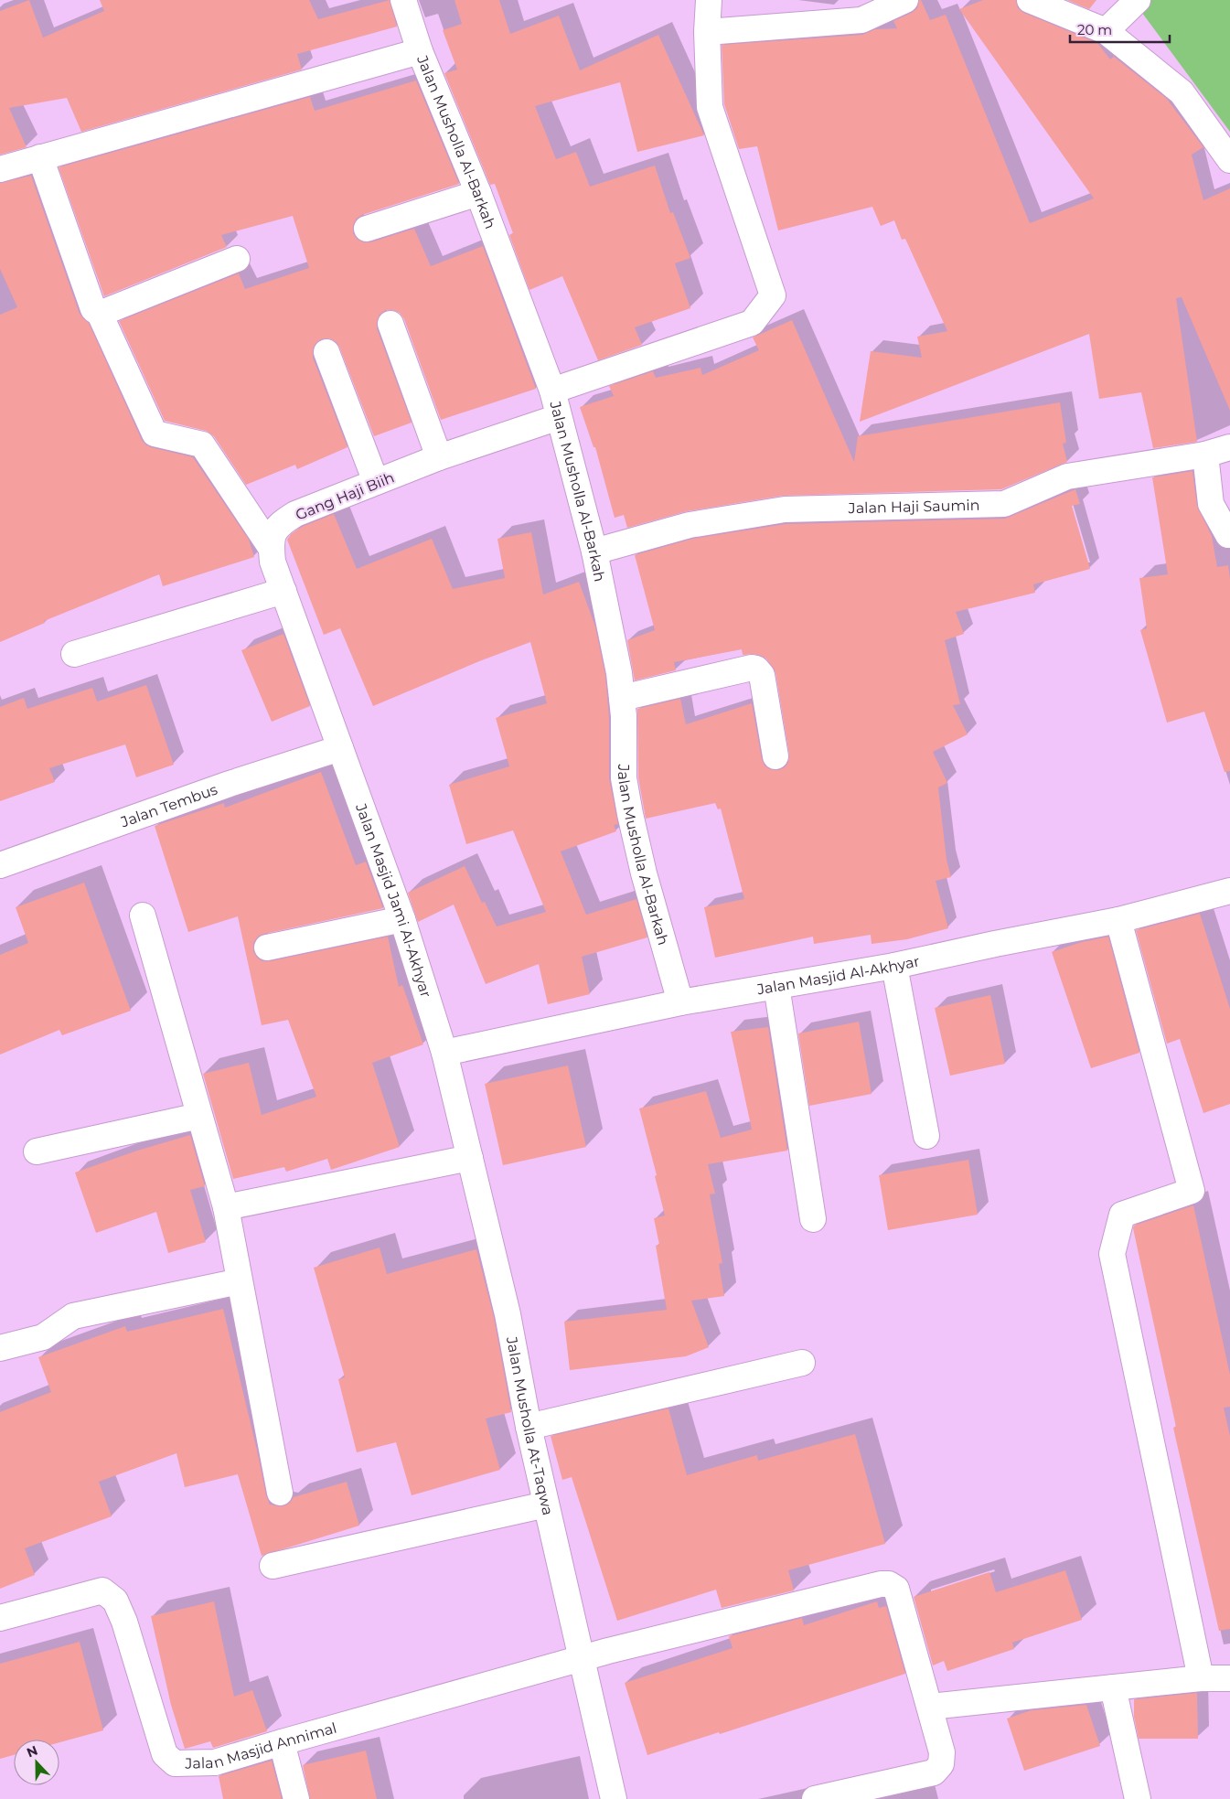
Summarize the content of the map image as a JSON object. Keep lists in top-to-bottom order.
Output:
{
  "streets": {
    "street": [
      "Jalan Musholla Al-Barkah",
      "Gang Haji Biih",
      "Jalan Haji Saumin",
      "Jalan Tembus",
      "Jalan Masjid Jami Al-Akhyar",
      "Jalan Masjid Al-Akhyar",
      "Jalan Musholla At-Taqwa",
      "Jalan Masjid Annimal"
    ]
  },
  "crossings": [
    ["Jalan Musholla Al-Barkah", "Gang Haji Biih"],
    ["Jalan Musholla Al-Barkah", "Jalan Haji Saumin"],
    ["Jalan Musholla Al-Barkah", "Jalan Masjid Al-Akhyar"],
    ["Gang Haji Biih", "Jalan Tembus"],
    ["Gang Haji Biih", "Jalan Masjid Jami Al-Akhyar"],
    ["Jalan Tembus", "Jalan Masjid Jami Al-Akhyar"],
    ["Jalan Masjid Jami Al-Akhyar", "Jalan Masjid Al-Akhyar"],
    ["Jalan Masjid Jami Al-Akhyar", "Jalan Musholla At-Taqwa"],
    ["Jalan Masjid Al-Akhyar", "Jalan Musholla At-Taqwa"],
    ["Jalan Musholla At-Taqwa", "Jalan Masjid Annimal"]
  ],
  "scale_bar": "20 m",
  "north": "top"
}
